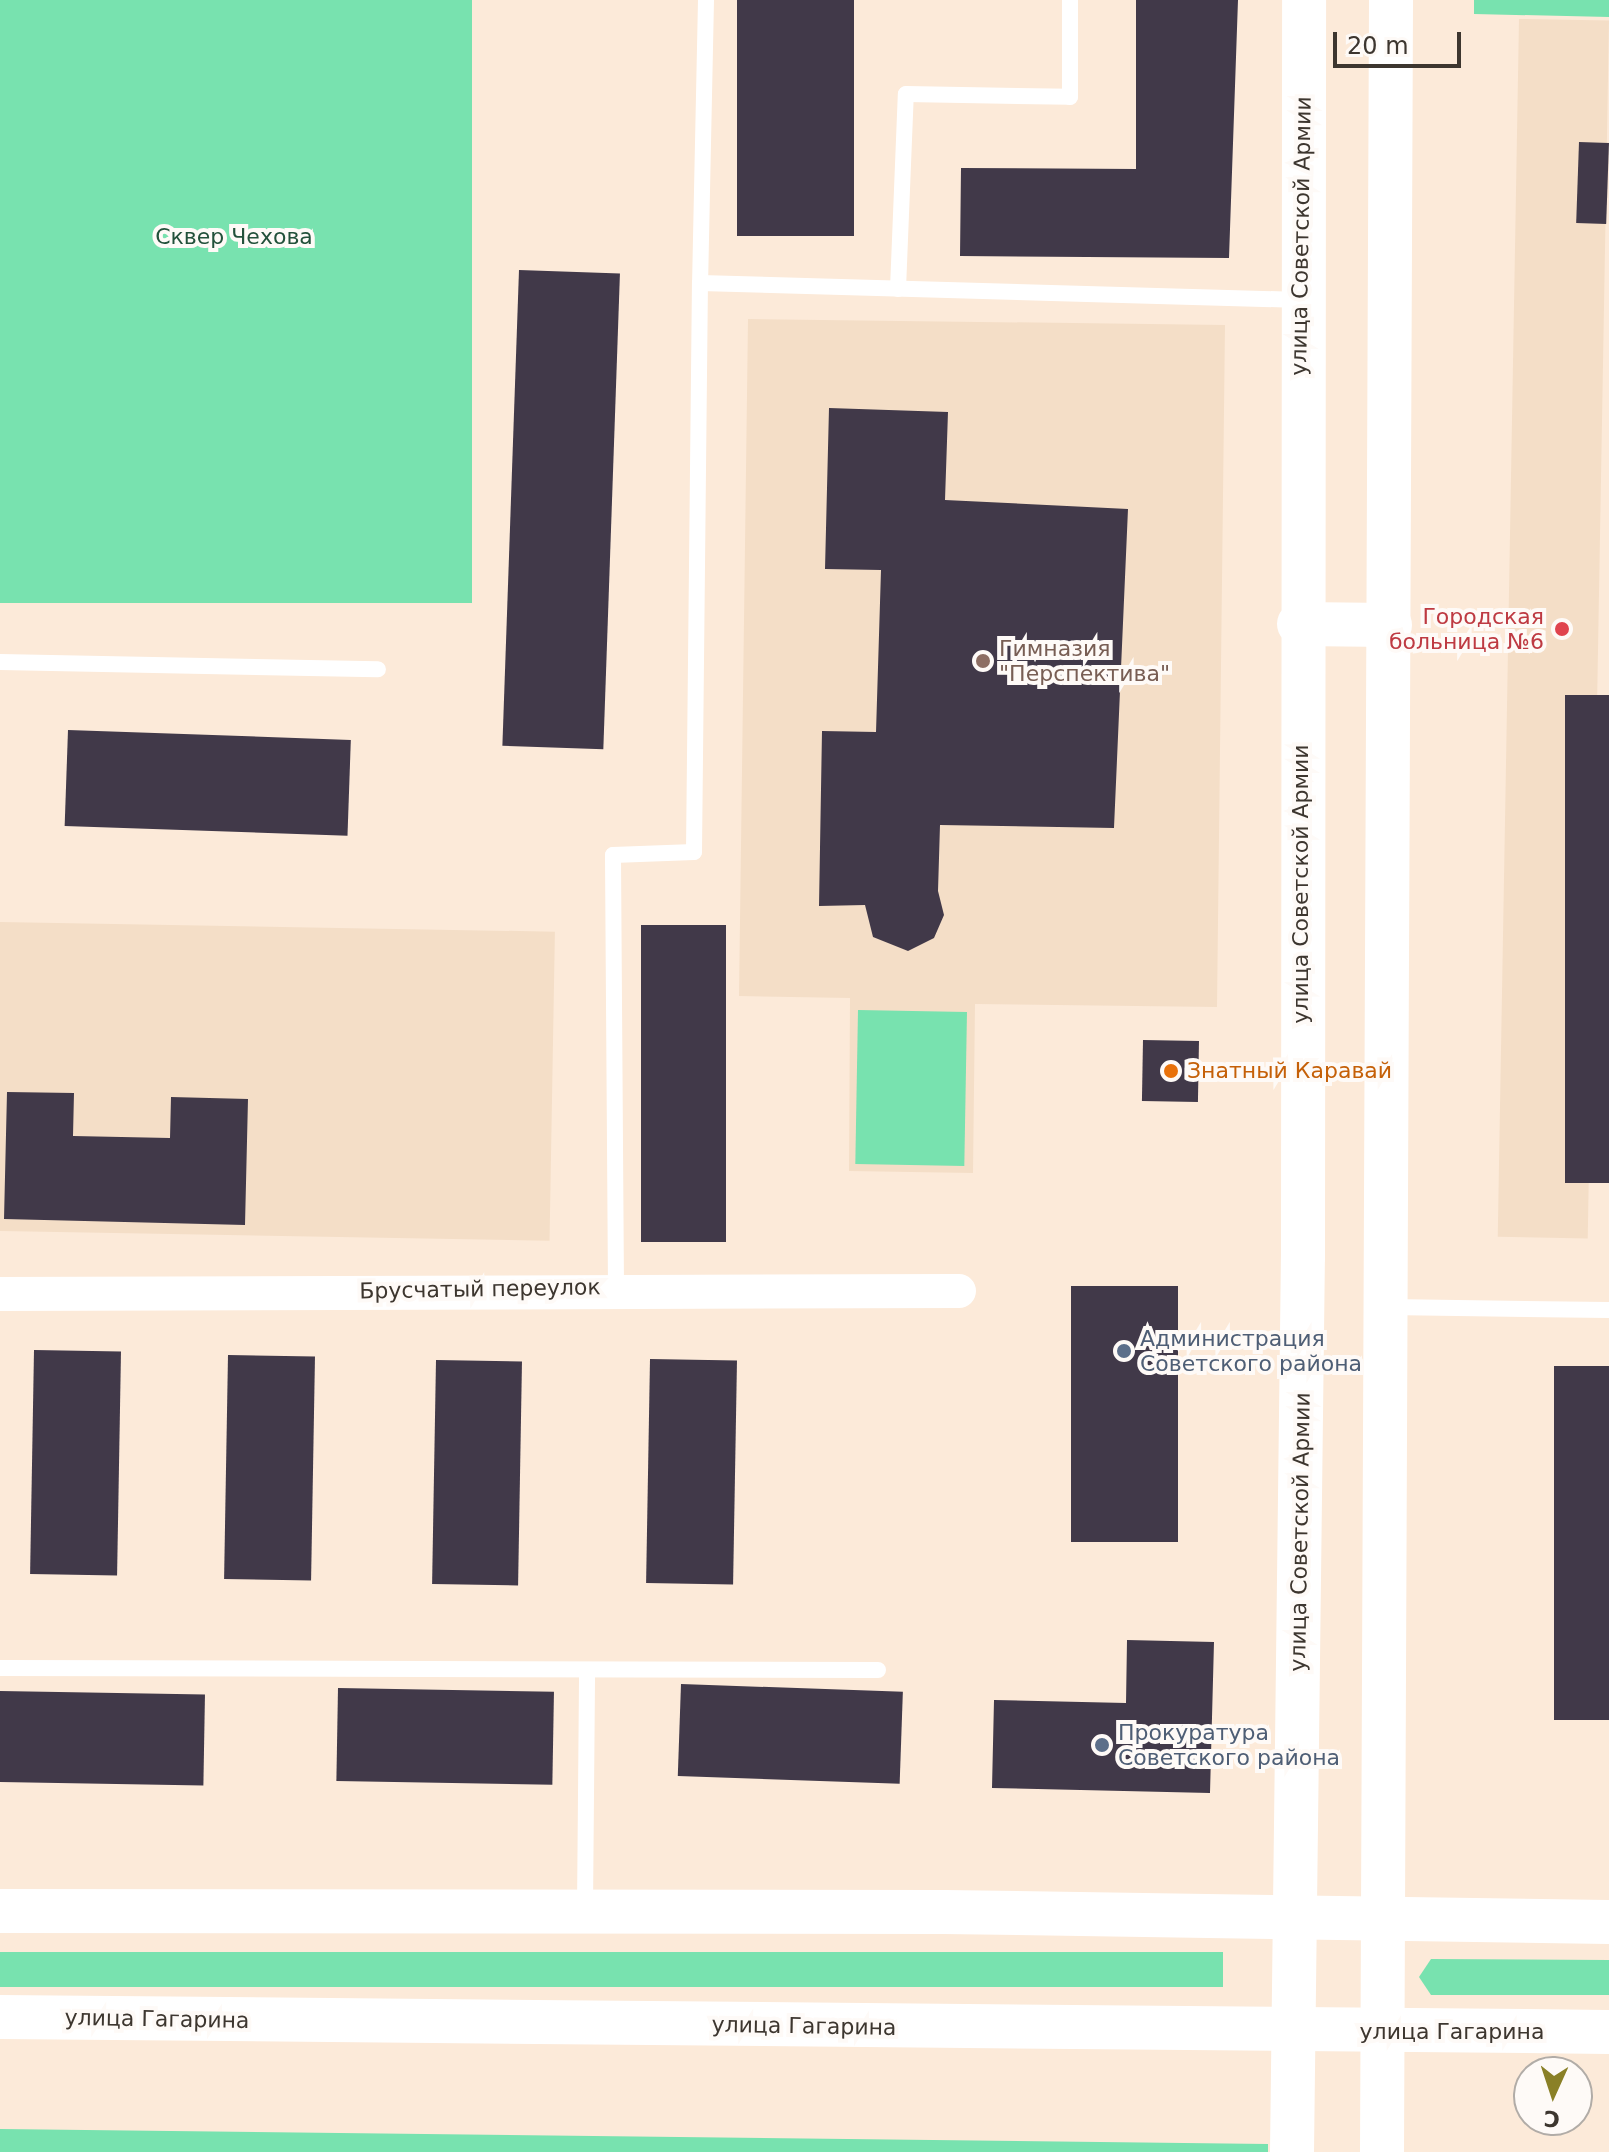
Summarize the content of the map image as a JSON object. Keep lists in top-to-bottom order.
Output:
{
  "streets": {
    "main road": ["улица Советской Армии", "улица Гагарина"],
    "street": ["Брусчатый переулок"]
  },
  "crossings": [
    ["улица Советской Армии", "улица Гагарина"]
  ],
  "parks": ["Сквер Чехова"],
  "places": [
    "Городская больница №6",
    "Гимназия \"Перспектива\"",
    "Знатный Каравай",
    "Администрация Советского района",
    "Прокуратура Советского района"
  ],
  "scale_bar": "20 m",
  "north": "bottom"
}
